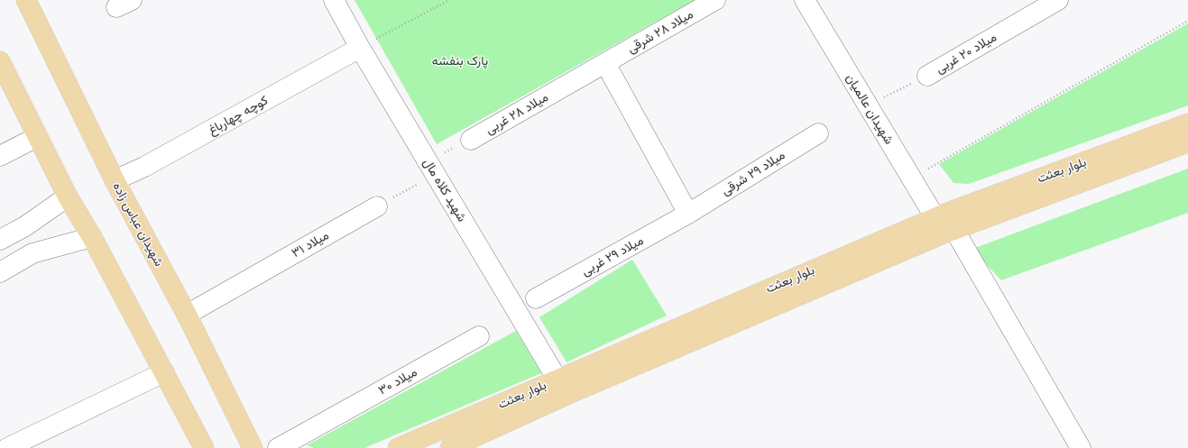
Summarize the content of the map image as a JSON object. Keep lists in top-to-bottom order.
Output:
{
  "streets": {
    "main road": ["بلوار بعثت", "شهیدان عباس زاده"],
    "street": [
      "میلاد ۲۸ شرقی",
      "میلاد ۲۰ غربی",
      "شهیدان عالمیان",
      "میلاد ۲۸ غربی",
      "کوچه چهارباغ",
      "میلاد ۲۹ شرقی",
      "شهید کلاه مال",
      "میلاد ۳۱",
      "میلاد ۲۹ غربی",
      "میلاد ۳۰"
    ]
  },
  "crossings": [
    ["میلاد ۲۸ شرقی", "میلاد ۲۸ غربی"],
    ["شهیدان عالمیان", "بلوار بعثت"],
    ["میلاد ۲۸ غربی", "شهید کلاه مال"],
    ["کوچه چهارباغ", "شهید کلاه مال"],
    ["کوچه چهارباغ", "شهیدان عباس زاده"],
    ["بلوار بعثت", "شهید کلاه مال"],
    ["میلاد ۲۹ شرقی", "میلاد ۲۹ غربی"],
    ["شهیدان عباس زاده", "میلاد ۳۱"]
  ],
  "parks": ["پارک بنفشه"]
}
